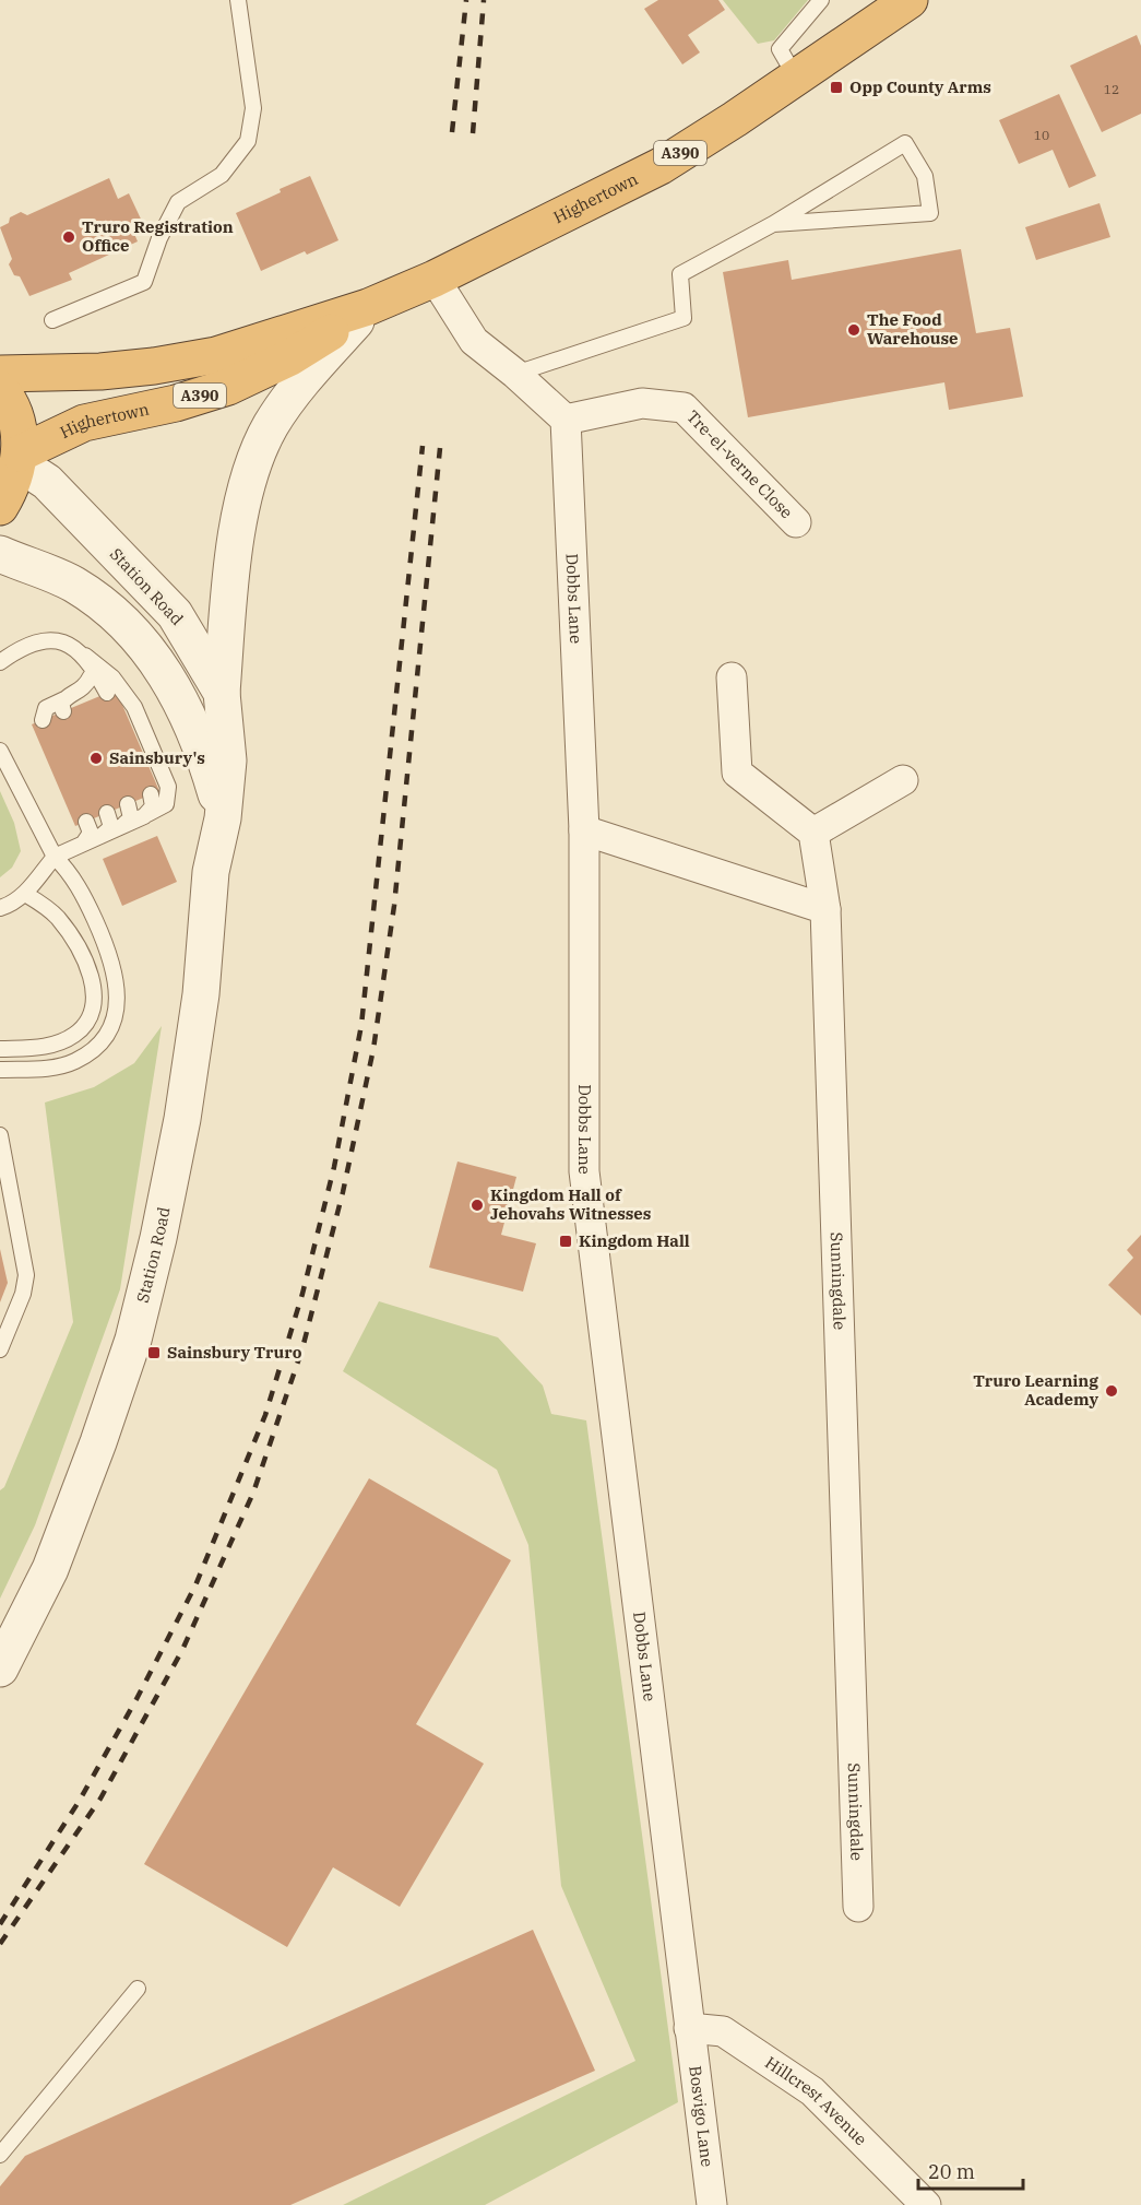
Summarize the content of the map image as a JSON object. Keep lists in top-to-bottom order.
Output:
{
  "streets": {
    "highway": ["A390", "Highertown"],
    "street": [
      "Tre-el-verne Close",
      "Station Road",
      "Dobbs Lane",
      "Sunningdale",
      "Hillcrest Avenue",
      "Bosvigo Lane"
    ]
  },
  "crossings": [
    ["Highertown", "Station Road"],
    ["Tre-el-verne Close", "Dobbs Lane"],
    ["Dobbs Lane", "Hillcrest Avenue"],
    ["Dobbs Lane", "Bosvigo Lane"],
    ["Hillcrest Avenue", "Bosvigo Lane"]
  ],
  "places": {
    "transit": ["Opp County Arms", "Kingdom Hall", "Sainsbury Truro"],
    "other": [
      "Truro Registration Office",
      "The Food Warehouse",
      "Sainsbury's",
      "Kingdom Hall of Jehovahs Witnesses",
      "Truro Learning Academy"
    ]
  },
  "house_numbers": ["12", "10"],
  "scale_bar": "20 m"
}
